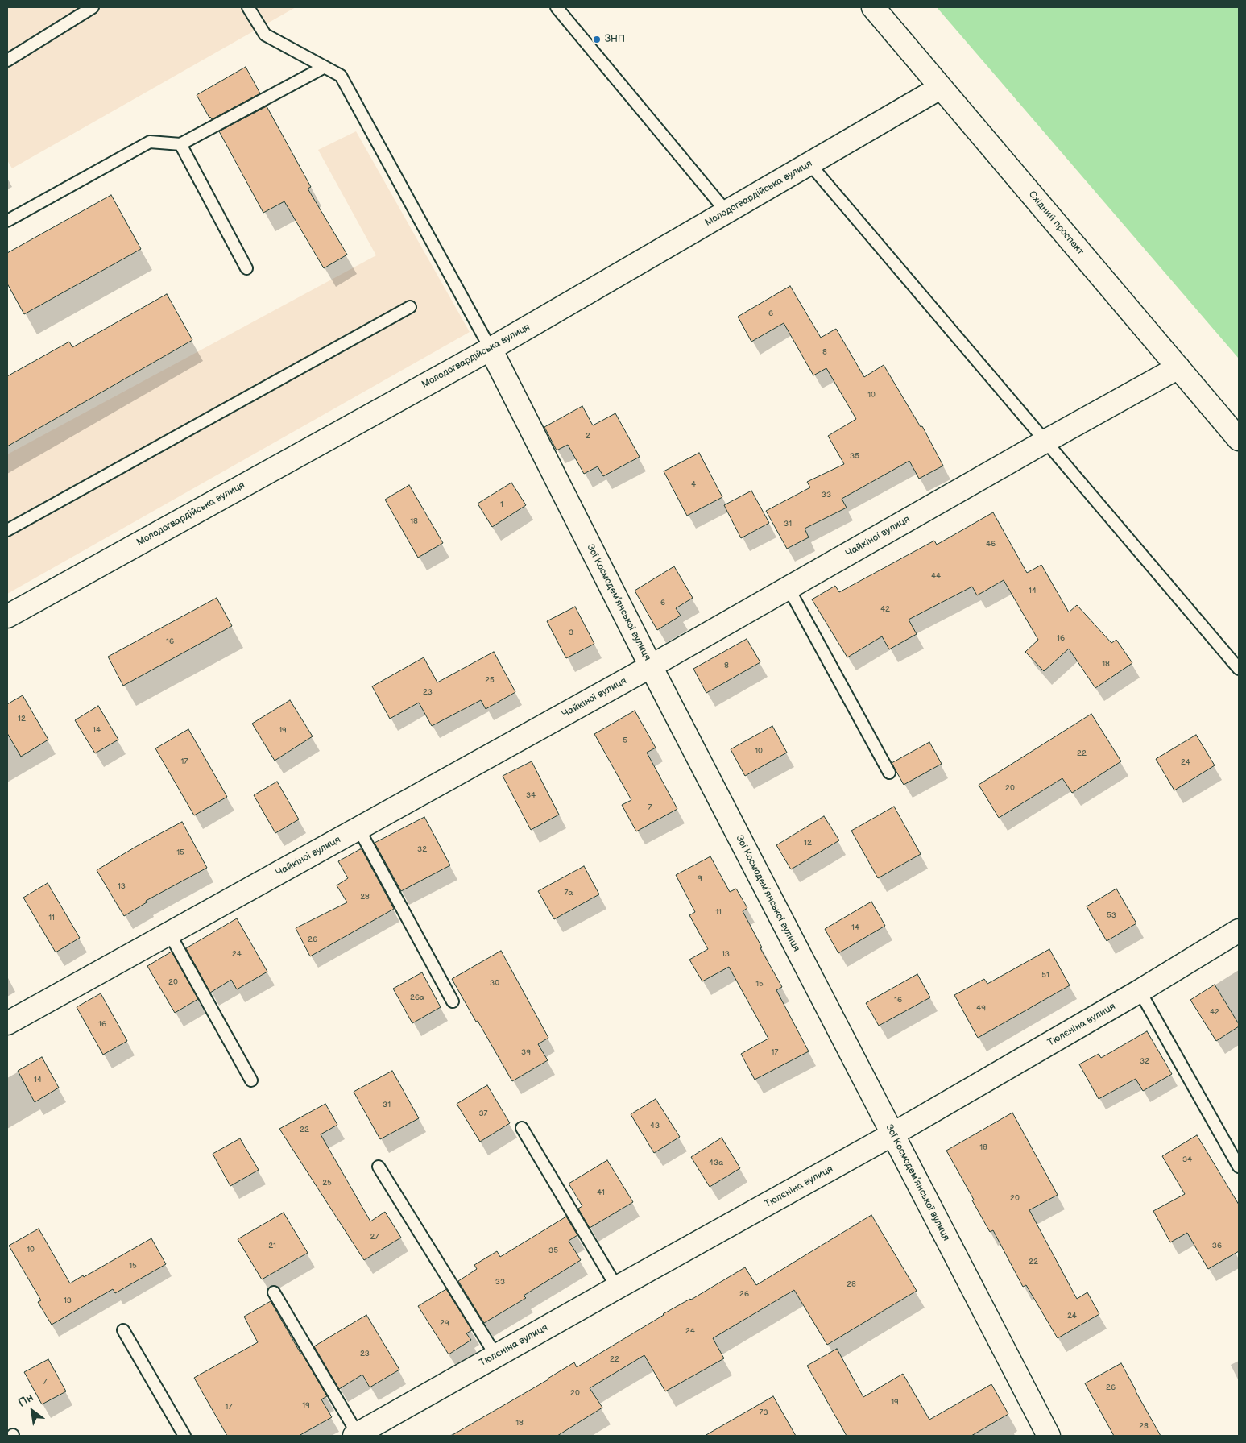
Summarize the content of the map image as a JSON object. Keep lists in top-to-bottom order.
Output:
{
  "streets": {
    "street": [
      "Молодогвардійська вулиця",
      "Східний проспект",
      "Чайкіної вулиця",
      "Зої Космодем’янської вулиця",
      "Тюлєніна вулиця"
    ]
  },
  "crossings": [
    ["Молодогвардійська вулиця", "Східний проспект"],
    ["Молодогвардійська вулиця", "Зої Космодем’янської вулиця"],
    ["Східний проспект", "Чайкіної вулиця"],
    ["Чайкіної вулиця", "Зої Космодем’янської вулиця"],
    ["Зої Космодем’янської вулиця", "Тюлєніна вулиця"]
  ],
  "places": ["ЗНП"],
  "house_numbers": [
    "6",
    "8",
    "10",
    "2",
    "35",
    "4",
    "33",
    "1",
    "18",
    "31",
    "46",
    "44",
    "14",
    "6",
    "42",
    "3",
    "16",
    "16",
    "18",
    "8",
    "25",
    "23",
    "12",
    "14",
    "19",
    "5",
    "10",
    "22",
    "17",
    "24",
    "20",
    "34",
    "7",
    "12",
    "32",
    "15",
    "9",
    "13",
    "7а",
    "28",
    "11",
    "53",
    "11",
    "14",
    "26",
    "24",
    "13",
    "51",
    "20",
    "30",
    "15",
    "26а",
    "16",
    "49",
    "42",
    "16",
    "39",
    "17",
    "32",
    "14",
    "31",
    "37",
    "43",
    "22",
    "18",
    "34",
    "43а",
    "25",
    "41",
    "20",
    "27",
    "21",
    "36",
    "10",
    "35",
    "22",
    "15",
    "33",
    "28",
    "26",
    "13",
    "24",
    "29",
    "24",
    "23",
    "22",
    "7",
    "26",
    "20",
    "19",
    "19",
    "17",
    "73",
    "18",
    "28"
  ],
  "north": "top left"
}
